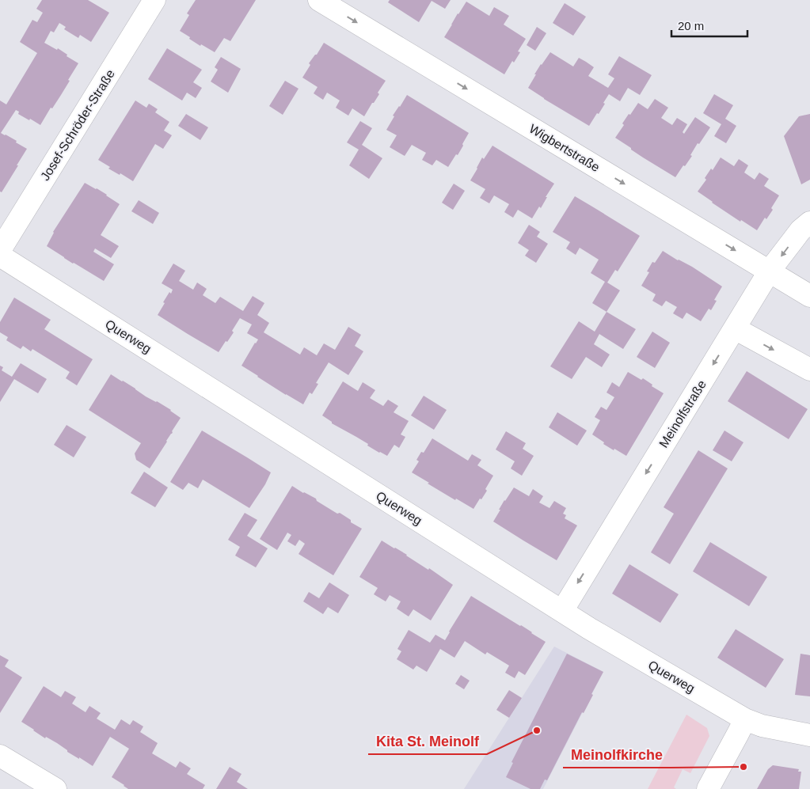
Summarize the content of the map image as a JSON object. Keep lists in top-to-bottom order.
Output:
{
  "streets": {
    "street": [
      "Josef-Schröder-Straße",
      "Wigbertstraße",
      "Querweg",
      "Meinolfstraße"
    ]
  },
  "crossings": [
    ["Wigbertstraße", "Meinolfstraße"],
    ["Querweg", "Meinolfstraße"]
  ],
  "one_way": ["Wigbertstraße", "Meinolfstraße"],
  "places": ["Kita St. Meinolf", "Meinolfkirche"],
  "scale_bar": "20 m"
}
